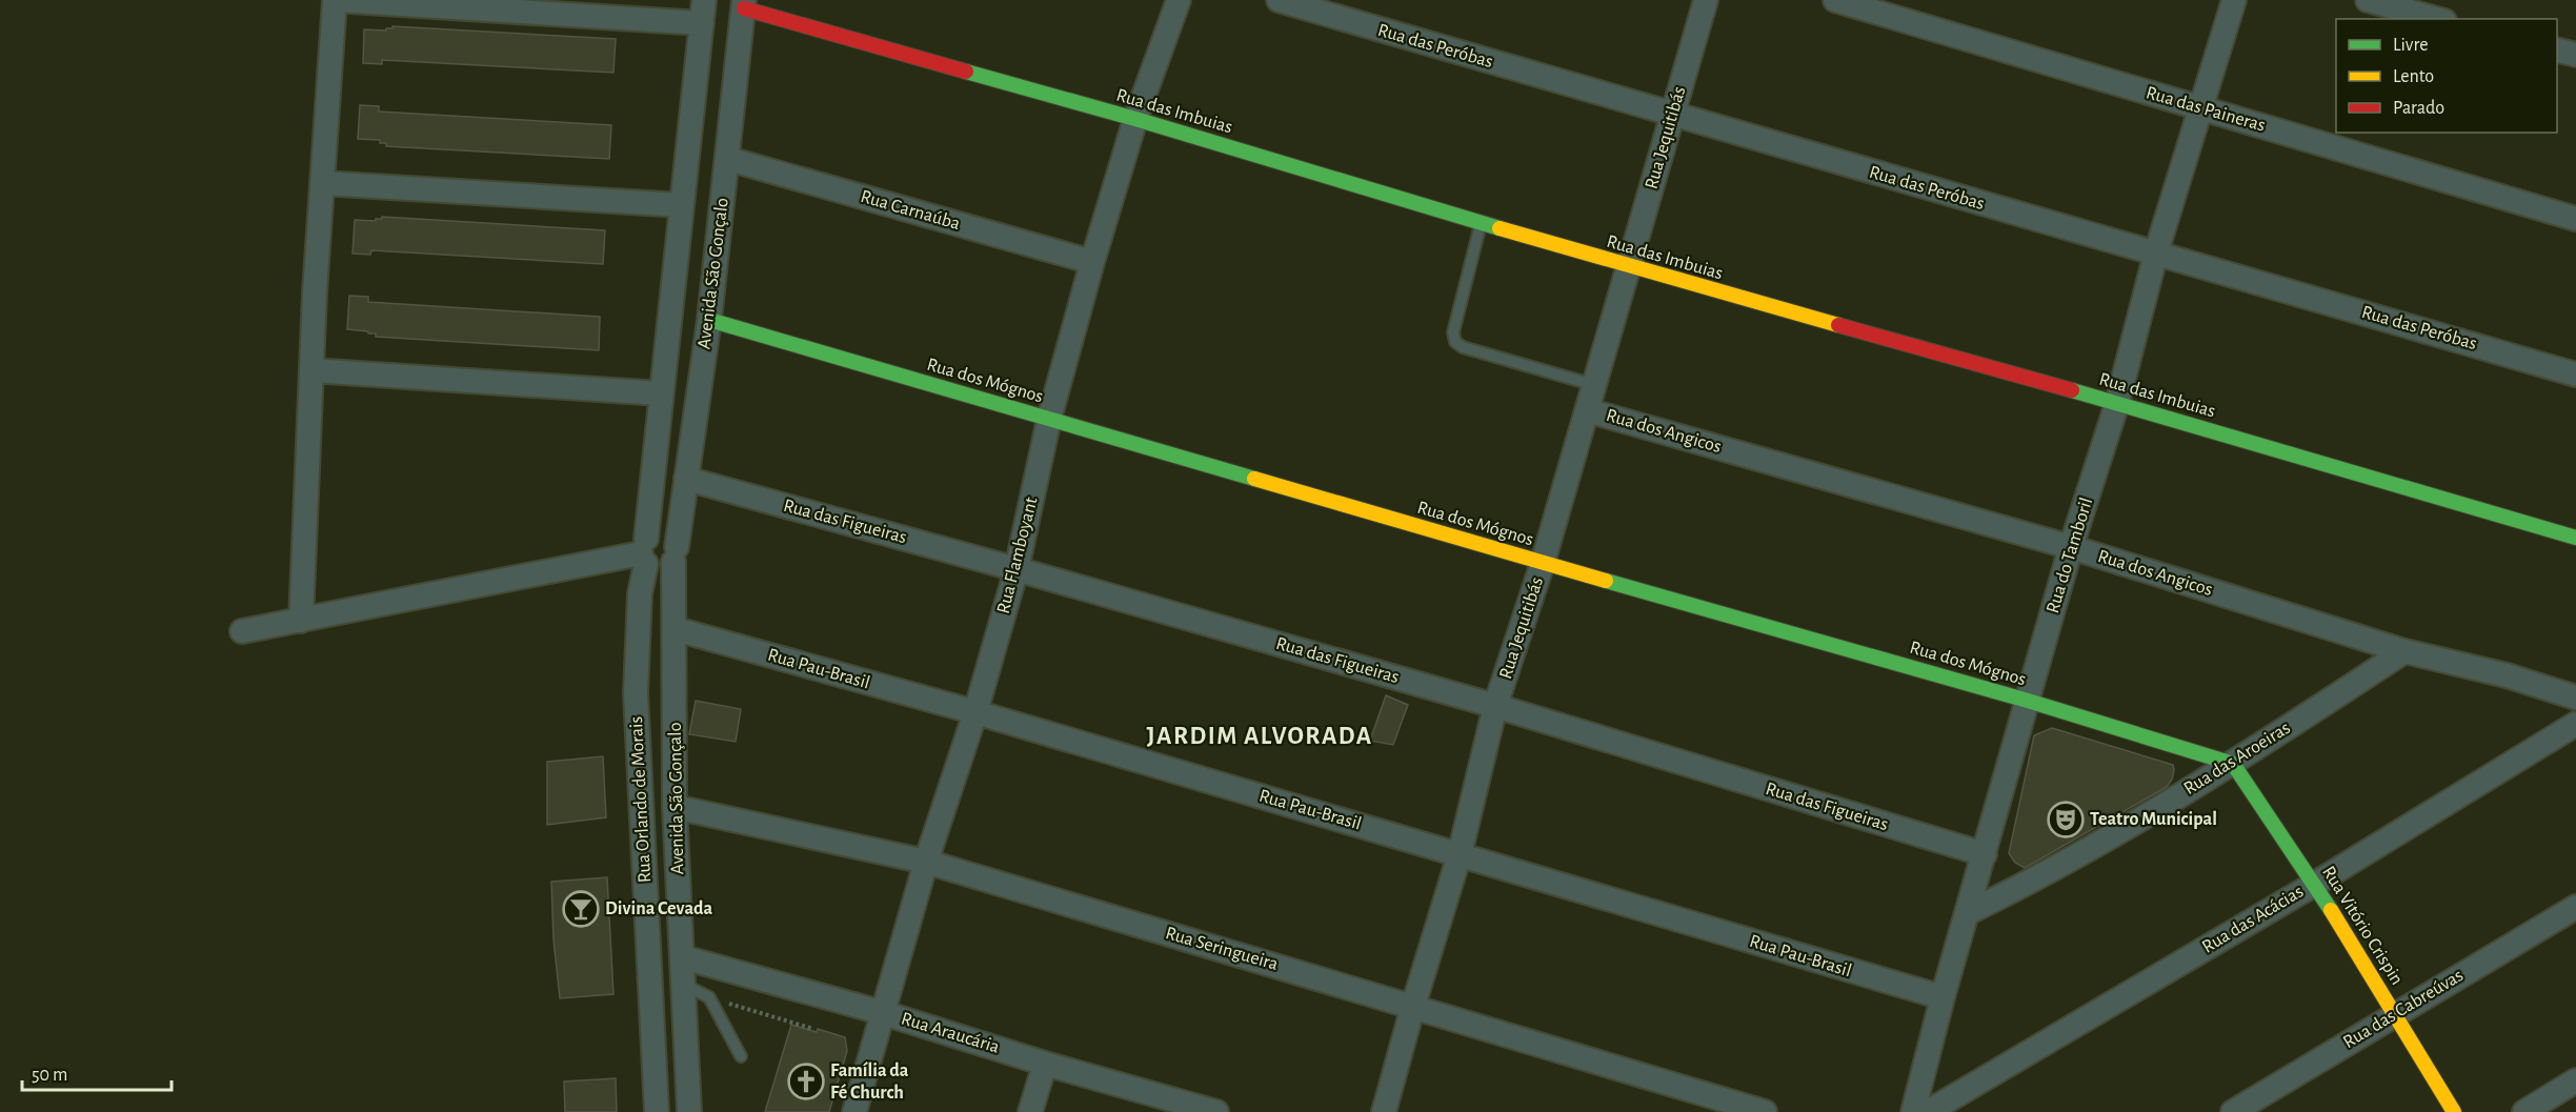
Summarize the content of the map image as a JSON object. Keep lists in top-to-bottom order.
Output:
{
  "streets": {
    "street": [
      "Rua das Peróbas",
      "Rua das Paineras",
      "Rua das Imbuias",
      "Rua Jequitibás",
      "Rua Carnaúba",
      "Avenida São Gonçalo",
      "Rua dos Mógnos",
      "Rua dos Angicos",
      "Rua das Figueiras",
      "Rua Flamboyant",
      "Rua do Tamboril",
      "Rua Pau-Brasil",
      "Rua das Aroeiras",
      "Rua Orlando de Morais",
      "Rua das Acácias",
      "Rua Vitório Crispin",
      "Rua Seringueira",
      "Rua das Cabreúvas",
      "Rua Araucária"
    ]
  },
  "crossings": [
    ["Rua das Peróbas", "Rua Jequitibás"],
    ["Rua das Peróbas", "Rua do Tamboril"],
    ["Rua das Paineras", "Rua do Tamboril"],
    ["Rua das Imbuias", "Rua Jequitibás"],
    ["Rua das Imbuias", "Avenida São Gonçalo"],
    ["Rua das Imbuias", "Rua Flamboyant"],
    ["Rua das Imbuias", "Rua do Tamboril"],
    ["Rua Jequitibás", "Rua dos Mógnos"],
    ["Rua Jequitibás", "Rua dos Angicos"],
    ["Rua Jequitibás", "Rua das Figueiras"],
    ["Rua Jequitibás", "Rua Pau-Brasil"],
    ["Rua Jequitibás", "Rua Seringueira"],
    ["Rua Carnaúba", "Avenida São Gonçalo"],
    ["Rua Carnaúba", "Rua Flamboyant"],
    ["Avenida São Gonçalo", "Rua dos Mógnos"],
    ["Avenida São Gonçalo", "Rua das Figueiras"],
    ["Avenida São Gonçalo", "Rua Pau-Brasil"],
    ["Avenida São Gonçalo", "Rua Orlando de Morais"],
    ["Avenida São Gonçalo", "Rua Seringueira"],
    ["Avenida São Gonçalo", "Rua Araucária"],
    ["Rua dos Mógnos", "Rua Flamboyant"],
    ["Rua dos Mógnos", "Rua do Tamboril"],
    ["Rua dos Mógnos", "Rua das Aroeiras"],
    ["Rua dos Mógnos", "Rua Vitório Crispin"],
    ["Rua dos Angicos", "Rua do Tamboril"],
    ["Rua dos Angicos", "Rua das Aroeiras"],
    ["Rua das Figueiras", "Rua Flamboyant"],
    ["Rua das Figueiras", "Rua do Tamboril"],
    ["Rua Flamboyant", "Rua Pau-Brasil"],
    ["Rua Flamboyant", "Rua Seringueira"],
    ["Rua Flamboyant", "Rua Araucária"],
    ["Rua do Tamboril", "Rua Pau-Brasil"],
    ["Rua do Tamboril", "Rua das Aroeiras"],
    ["Rua das Aroeiras", "Rua Vitório Crispin"],
    ["Rua das Acácias", "Rua Vitório Crispin"],
    ["Rua Vitório Crispin", "Rua das Cabreúvas"]
  ],
  "districts": ["JARDIM ALVORADA"],
  "places": {
    "theatre": ["Teatro Municipal"],
    "bar": ["Divina Cevada"],
    "church": ["Família da Fé Church"]
  },
  "legend": ["Livre", "Lento", "Parado"],
  "scale_bar": "50 m"
}
